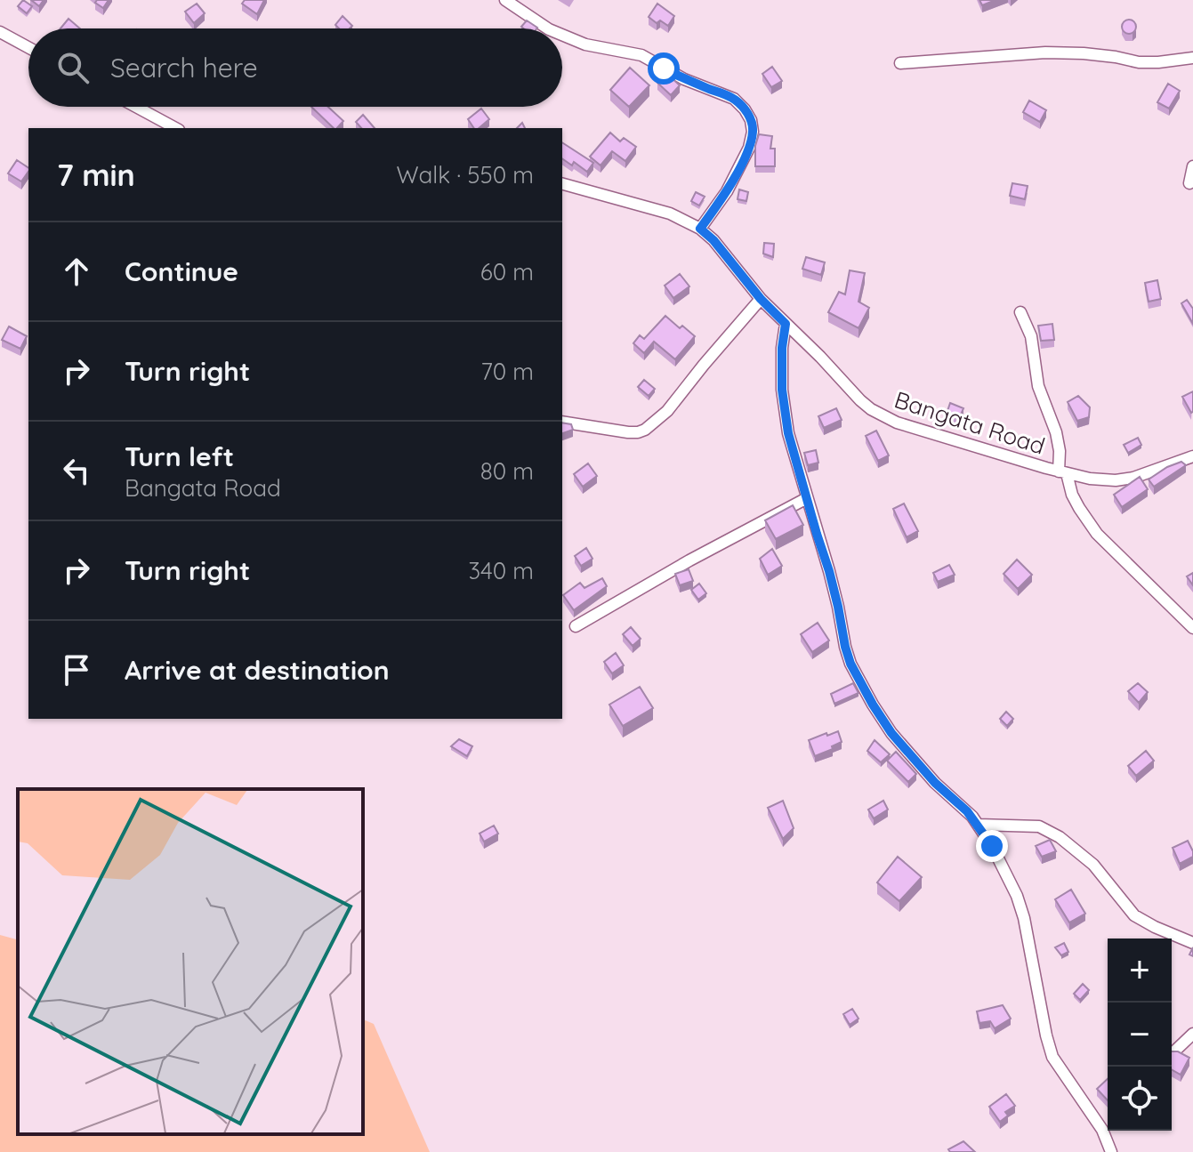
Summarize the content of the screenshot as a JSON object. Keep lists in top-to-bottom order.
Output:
{
  "streets": {
    "street": ["Bangata Road"]
  },
  "page": {
    "search": "Search here",
    "heading": ["7 min", "Walk · 550 m"],
    "list": [
      ["Continue", "60 m"],
      ["Turn right", "70 m"],
      ["Turn left", "Bangata Road", "80 m"],
      ["Turn right", "340 m"],
      "Arrive at destination"
    ],
    "map_buttons": ["+", "−"]
  }
}
